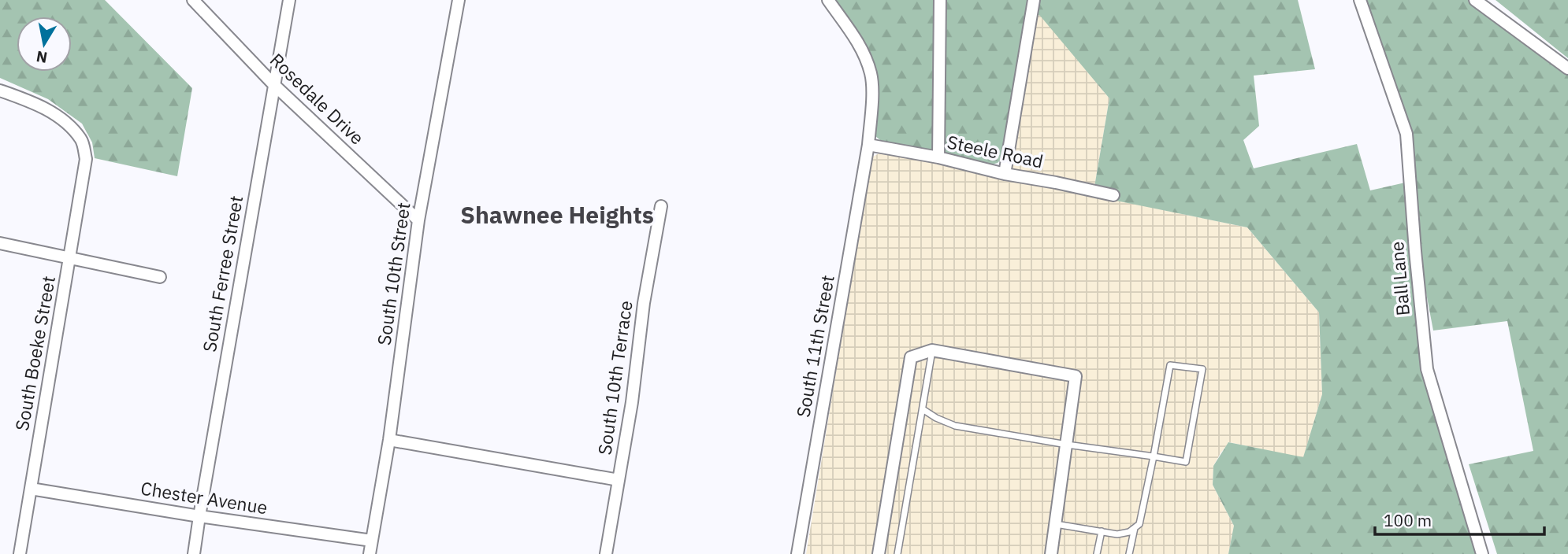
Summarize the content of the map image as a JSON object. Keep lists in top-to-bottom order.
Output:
{
  "streets": {
    "street": [
      "Rosedale Drive",
      "Steele Road",
      "South Ferree Street",
      "South 10th Street",
      "Ball Lane",
      "South 11th Street",
      "South Boeke Street",
      "South 10th Terrace",
      "Chester Avenue"
    ]
  },
  "crossings": [
    ["Rosedale Drive", "South Ferree Street"],
    ["Rosedale Drive", "South 10th Street"],
    ["Steele Road", "South 11th Street"],
    ["South Ferree Street", "Chester Avenue"],
    ["South 10th Street", "Chester Avenue"],
    ["South Boeke Street", "Chester Avenue"]
  ],
  "districts": ["Shawnee Heights"],
  "scale_bar": "100 m",
  "north": "bottom"
}
